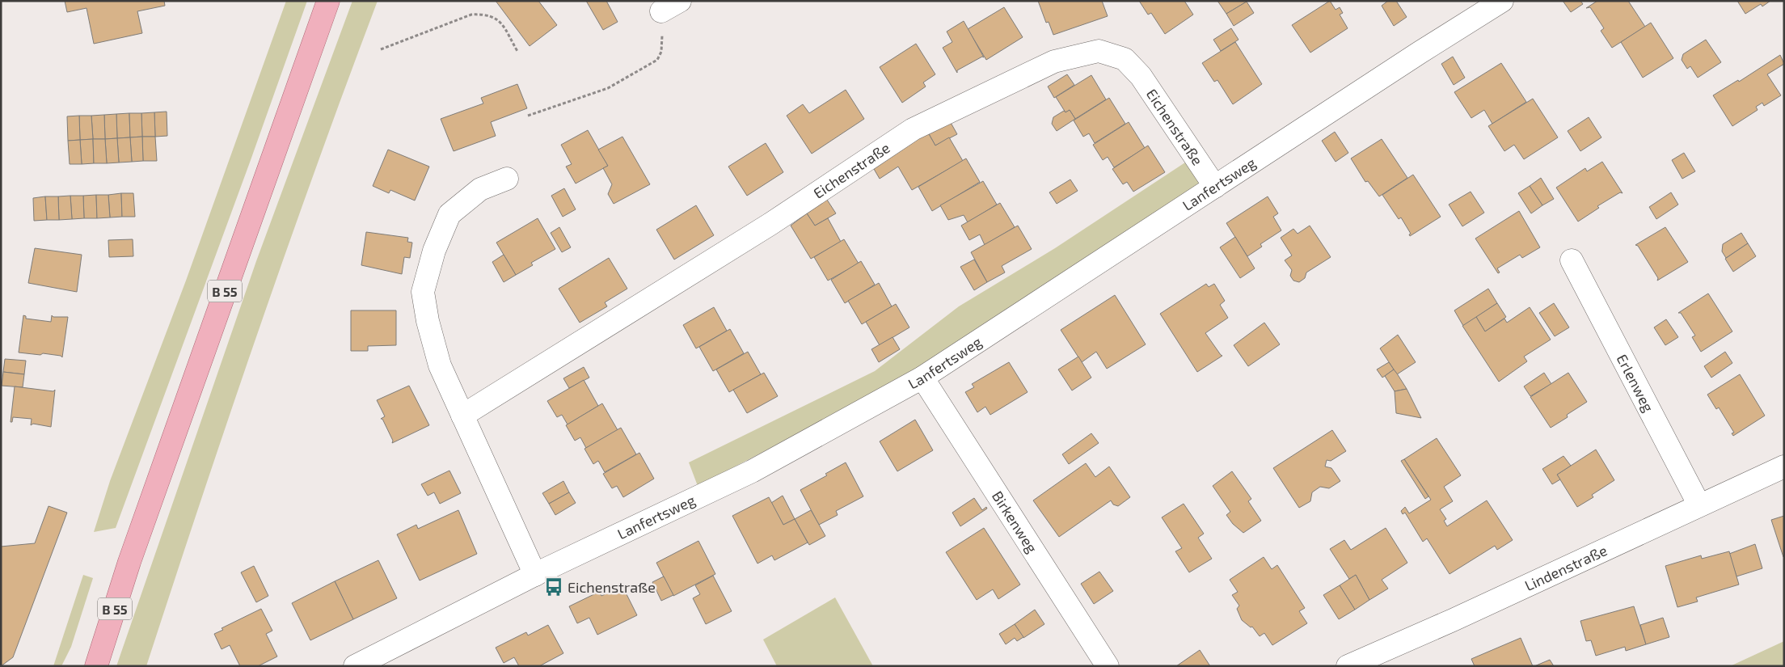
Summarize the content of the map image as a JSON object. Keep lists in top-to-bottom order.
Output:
{
  "streets": {
    "main road": ["B 55"],
    "street": [
      "Eichenstraße",
      "Lanfertsweg",
      "Erlenweg",
      "Birkenweg",
      "Lindenstraße"
    ]
  },
  "crossings": [
    ["Eichenstraße", "Lanfertsweg"],
    ["Lanfertsweg", "Birkenweg"],
    ["Erlenweg", "Lindenstraße"]
  ],
  "places": {
    "bus stop": ["Eichenstraße"]
  }
}
